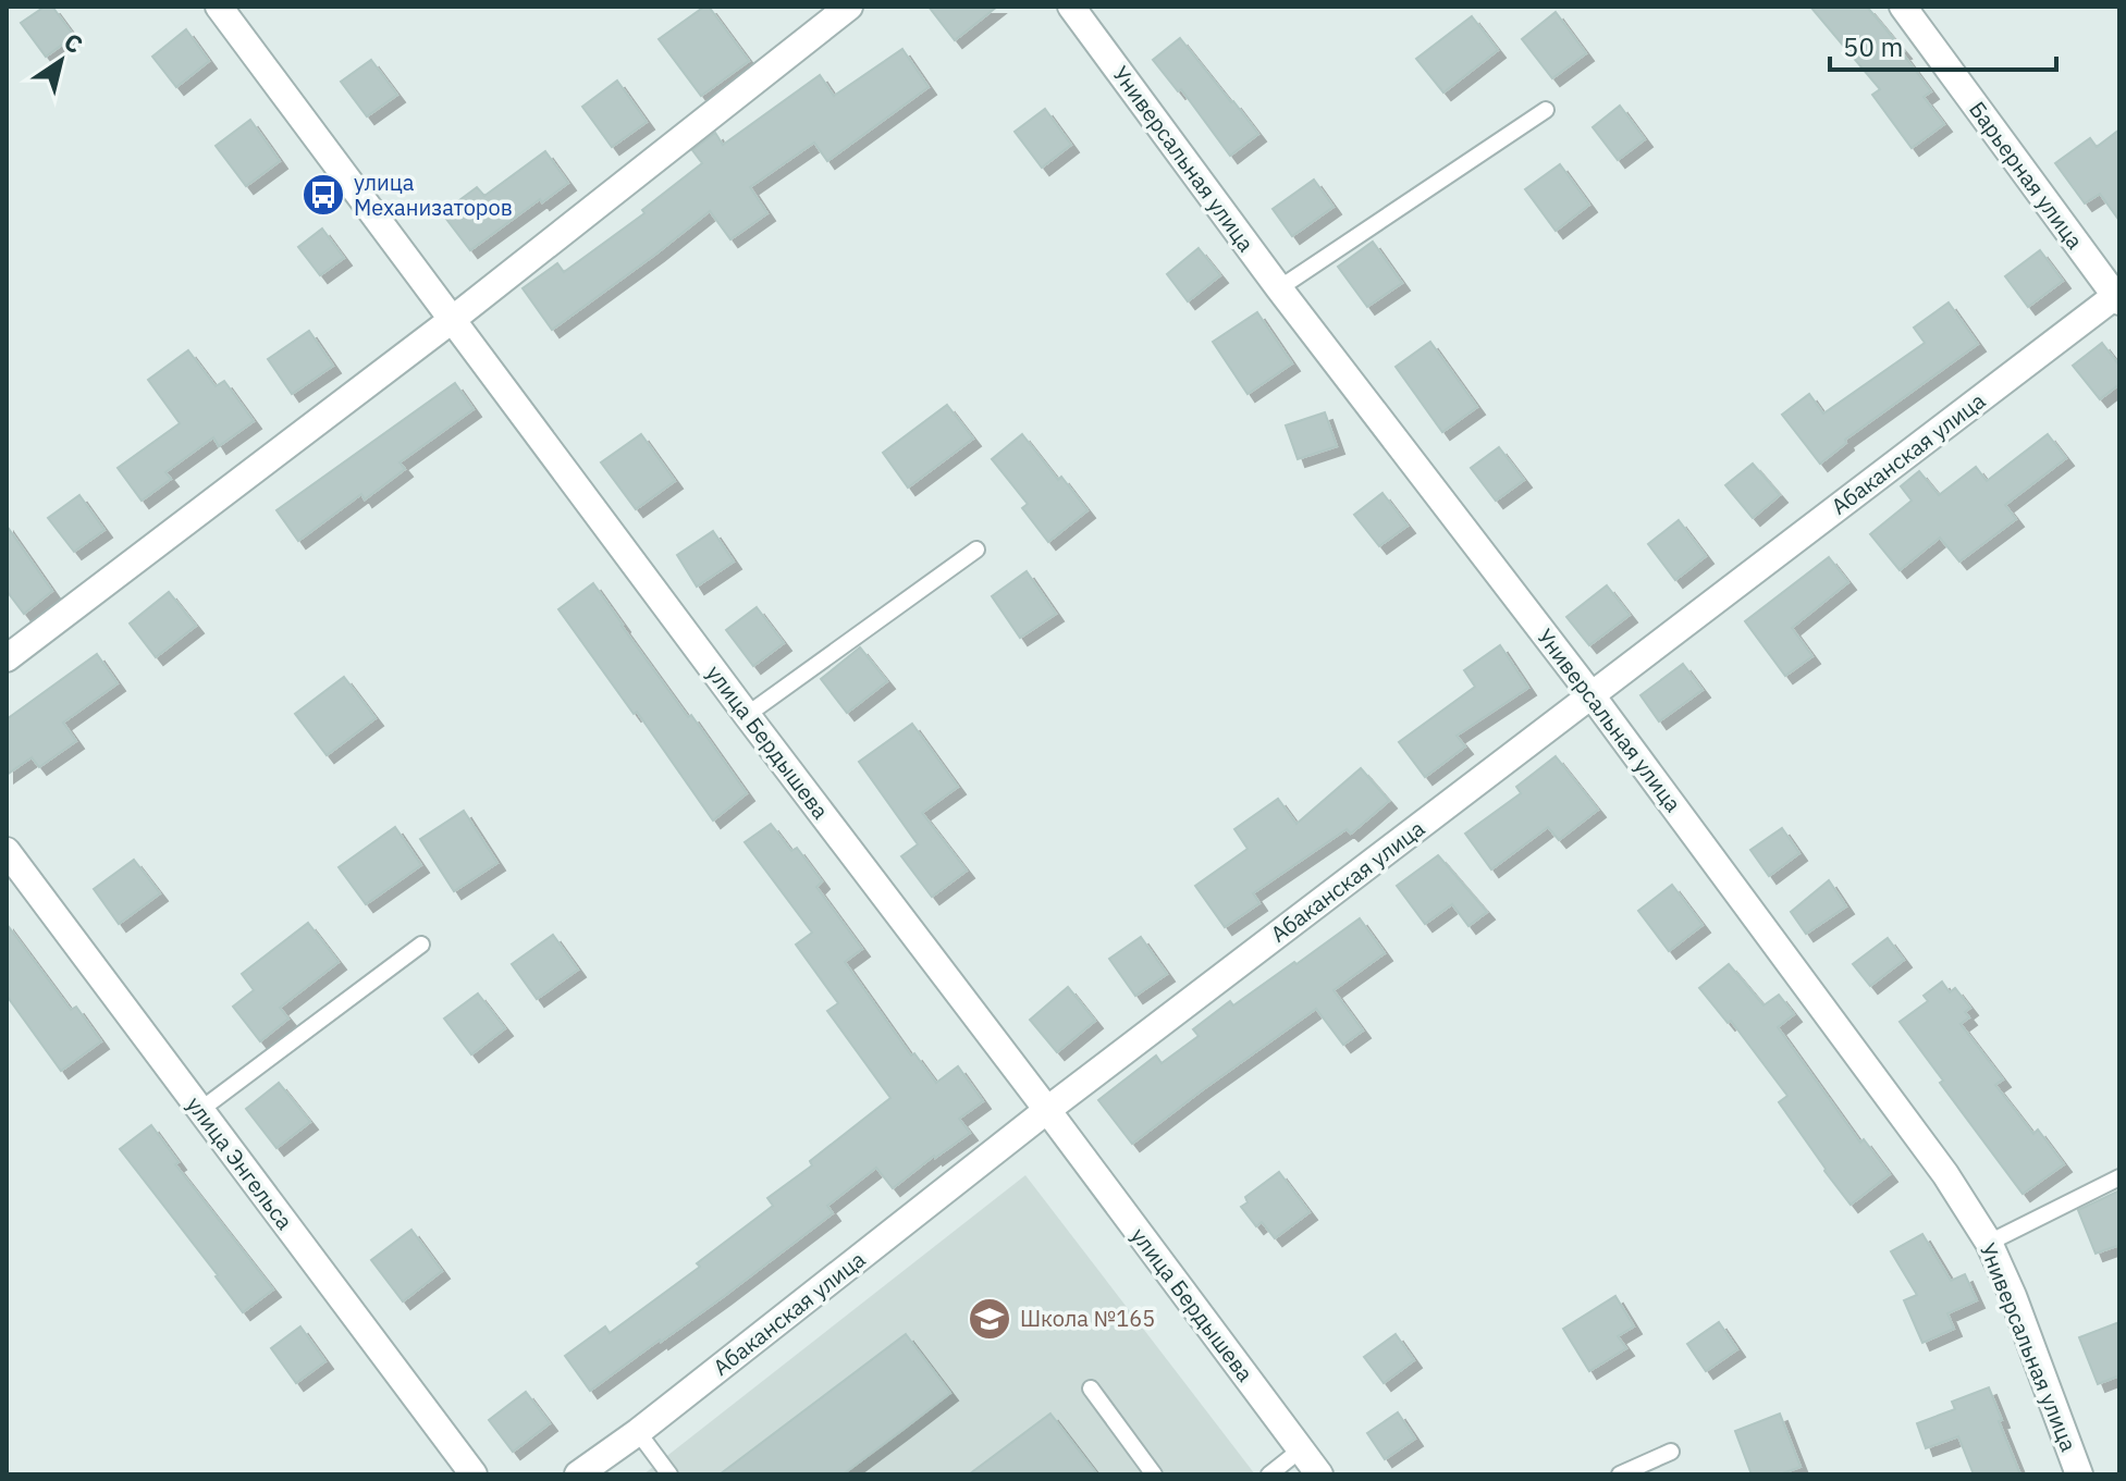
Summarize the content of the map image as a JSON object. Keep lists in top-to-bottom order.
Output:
{
  "streets": {
    "street": [
      "Универсальная улица",
      "Барьерная улица",
      "Абаканская улица",
      "улица Бердышева",
      "улица Энгельса"
    ]
  },
  "crossings": [
    ["Универсальная улица", "Абаканская улица"],
    ["Барьерная улица", "Абаканская улица"],
    ["Абаканская улица", "улица Бердышева"]
  ],
  "places": {
    "bus stop": ["улица Механизаторов"],
    "school or university": ["Школа №165"]
  },
  "scale_bar": "50 m",
  "north": "top right"
}
